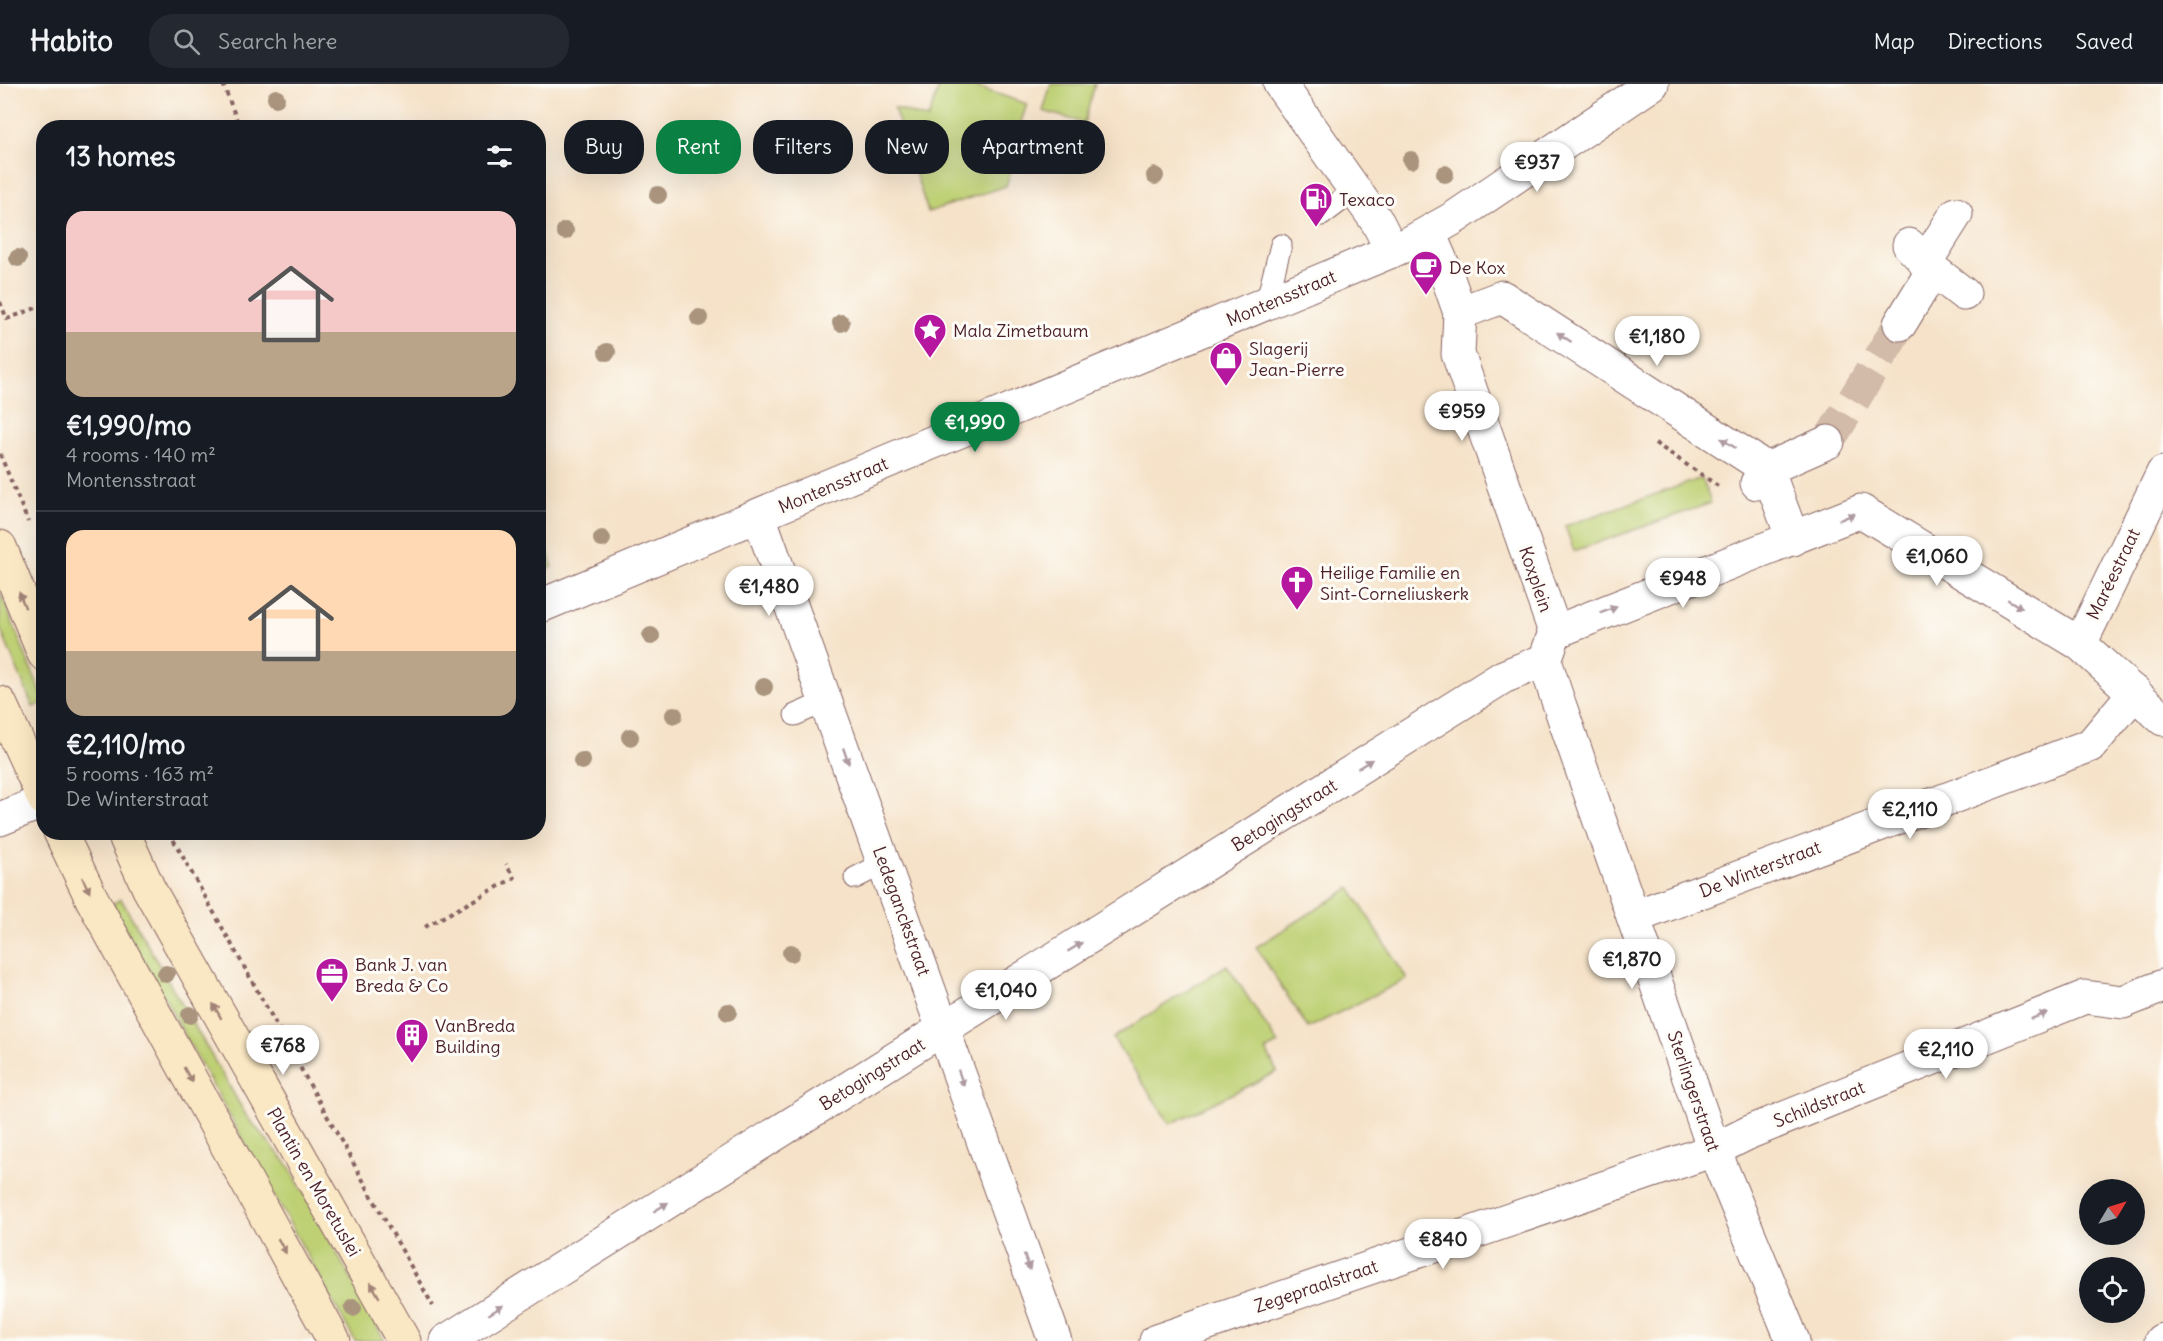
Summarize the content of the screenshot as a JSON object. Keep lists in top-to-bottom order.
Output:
{
  "streets": {
    "main road": ["Plantin en Moretuslei"],
    "street": [
      "Montensstraat",
      "Maréestraat",
      "Koxplein",
      "Betogingstraat",
      "De Winterstraat",
      "Ledeganckstraat",
      "Sterlingerstraat",
      "Schildstraat",
      "Zegepraalstraat"
    ]
  },
  "crossings": [
    ["Montensstraat", "Koxplein"],
    ["Montensstraat", "Ledeganckstraat"],
    ["Maréestraat", "Koxplein"],
    ["Koxplein", "Betogingstraat"],
    ["Koxplein", "Sterlingerstraat"],
    ["Betogingstraat", "Ledeganckstraat"],
    ["Betogingstraat", "Sterlingerstraat"],
    ["De Winterstraat", "Sterlingerstraat"],
    ["Sterlingerstraat", "Schildstraat"],
    ["Sterlingerstraat", "Zegepraalstraat"],
    ["Schildstraat", "Zegepraalstraat"]
  ],
  "one_way": [
    "Koxplein",
    "Betogingstraat",
    "Ledeganckstraat",
    "Schildstraat"
  ],
  "places": {
    "fuel station": ["Texaco"],
    "cafe": ["De Kox"],
    "place": ["Mala Zimetbaum"],
    "shop": ["Slagerij Jean-Pierre"],
    "church": ["Heilige Familie en Sint-Corneliuskerk"],
    "office": ["Bank J. van Breda & Co"],
    "building": ["VanBreda Building"]
  },
  "north": "top right",
  "page": {
    "header": "Habito",
    "search": "Search here",
    "nav": ["Map", "Directions", "Saved"],
    "chip": [
      "Buy",
      "Rent",
      "Filters",
      "New",
      "Apartment"
    ],
    "heading": "13 homes",
    "price": [
      "€937",
      "€1,180",
      "€959",
      "€1,990",
      "€1,060",
      "€948",
      "€1,480",
      "€2,110",
      "€1,870",
      "€1,040",
      "€768",
      "€2,110",
      "€840"
    ],
    "list": [
      {
        "name": "€1,990/mo",
        "note": "4 rooms · 140 m² · Montensstraat"
      },
      {
        "name": "€2,110/mo",
        "note": "5 rooms · 163 m² · De Winterstraat"
      }
    ]
  }
}
